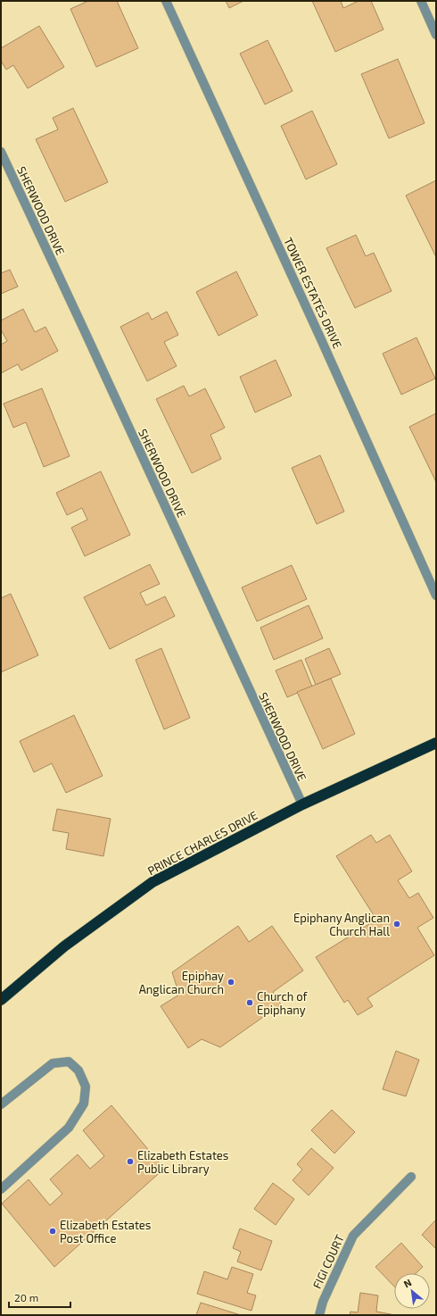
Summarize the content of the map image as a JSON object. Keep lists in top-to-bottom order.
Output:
{
  "streets": {
    "highway": ["PRINCE CHARLES DRIVE"],
    "street": ["SHERWOOD DRIVE", "TOWER ESTATES DRIVE", "FIGI COURT"]
  },
  "crossings": [
    ["SHERWOOD DRIVE", "PRINCE CHARLES DRIVE"]
  ],
  "places": [
    "Epiphany Anglican Church Hall",
    "Epiphay Anglican Church",
    "Church of Epiphany",
    "Elizabeth Estates Public Library",
    "Elizabeth Estates Post Office"
  ],
  "scale_bar": "20 m",
  "north": "top left"
}
